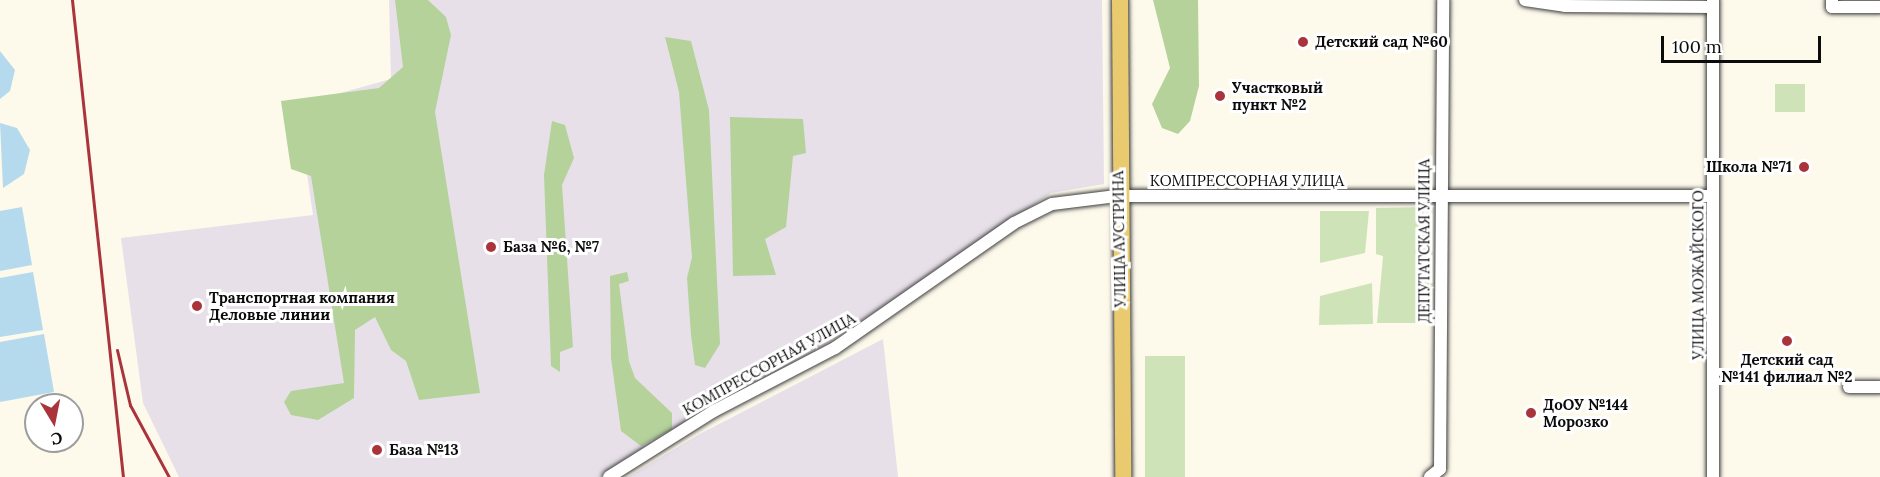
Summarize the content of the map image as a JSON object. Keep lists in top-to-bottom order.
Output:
{
  "streets": {
    "main road": ["УЛИЦА АУСТРИНА"],
    "street": ["КОМПРЕССОРНАЯ УЛИЦА", "ДЕПУТАТСКАЯ УЛИЦА", "УЛИЦА МОЖАЙСКОГО"]
  },
  "crossings": [
    ["КОМПРЕССОРНАЯ УЛИЦА", "УЛИЦА АУСТРИНА"],
    ["КОМПРЕССОРНАЯ УЛИЦА", "ДЕПУТАТСКАЯ УЛИЦА"],
    ["КОМПРЕССОРНАЯ УЛИЦА", "УЛИЦА МОЖАЙСКОГО"]
  ],
  "places": [
    "Детский сад №60",
    "Участковый пункт №2",
    "Школа №71",
    "База №6, №7",
    "Транспортная компания Деловые линии",
    "Детский сад №141 филиал №2",
    "ДоОУ №144 Морозко",
    "База №13"
  ],
  "scale_bar": "100 m",
  "north": "bottom"
}
